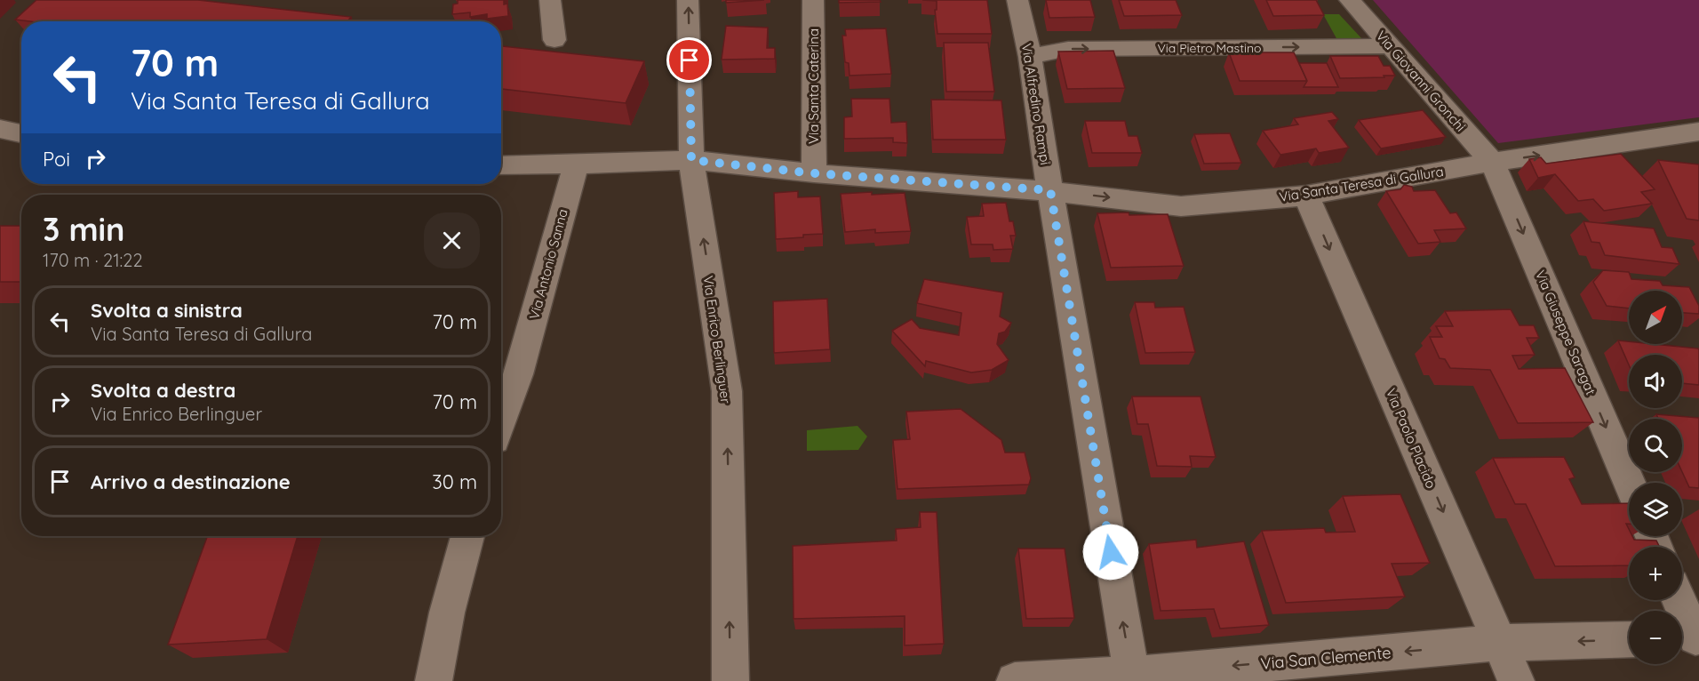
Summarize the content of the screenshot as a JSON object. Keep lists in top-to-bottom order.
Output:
{
  "streets": {
    "street": [
      "Via Pietro Mastino",
      "Via Giovanni Gronchi",
      "Via Santa Caterina",
      "Via Alfredino Rampi",
      "Via Santa Teresa di Gallura",
      "Via Antonio Sanna",
      "Via Giuseppe Saragat",
      "Via Enrico Berlinguer",
      "Via Paolo Placido",
      "Via San Clemente"
    ]
  },
  "crossings": [
    ["Via Pietro Mastino", "Via Giovanni Gronchi"],
    ["Via Pietro Mastino", "Via Alfredino Rampi"],
    ["Via Giovanni Gronchi", "Via Santa Teresa di Gallura"],
    ["Via Giovanni Gronchi", "Via Giuseppe Saragat"],
    ["Via Santa Caterina", "Via Santa Teresa di Gallura"],
    ["Via Alfredino Rampi", "Via Santa Teresa di Gallura"],
    ["Via Alfredino Rampi", "Via San Clemente"],
    ["Via Santa Teresa di Gallura", "Via Antonio Sanna"],
    ["Via Santa Teresa di Gallura", "Via Giuseppe Saragat"],
    ["Via Santa Teresa di Gallura", "Via Enrico Berlinguer"],
    ["Via Santa Teresa di Gallura", "Via Paolo Placido"],
    ["Via Paolo Placido", "Via San Clemente"]
  ],
  "one_way": [
    "Via Pietro Mastino",
    "Via Alfredino Rampi",
    "Via Santa Teresa di Gallura",
    "Via Giuseppe Saragat",
    "Via Enrico Berlinguer",
    "Via Paolo Placido",
    "Via San Clemente"
  ],
  "north": "top right",
  "page": {
    "turn": ["70 m", "Via Santa Teresa di Gallura"],
    "then": "Poi",
    "heading": ["3 min", "170 m · 21:22"],
    "list": [
      {
        "name": "Svolta a sinistra",
        "note": "Via Santa Teresa di Gallura",
        "value": "70 m"
      },
      {
        "name": "Svolta a destra",
        "note": "Via Enrico Berlinguer",
        "value": "70 m"
      },
      {
        "name": "Arrivo a destinazione",
        "value": "30 m"
      }
    ],
    "map_buttons": ["+", "−"]
  }
}
